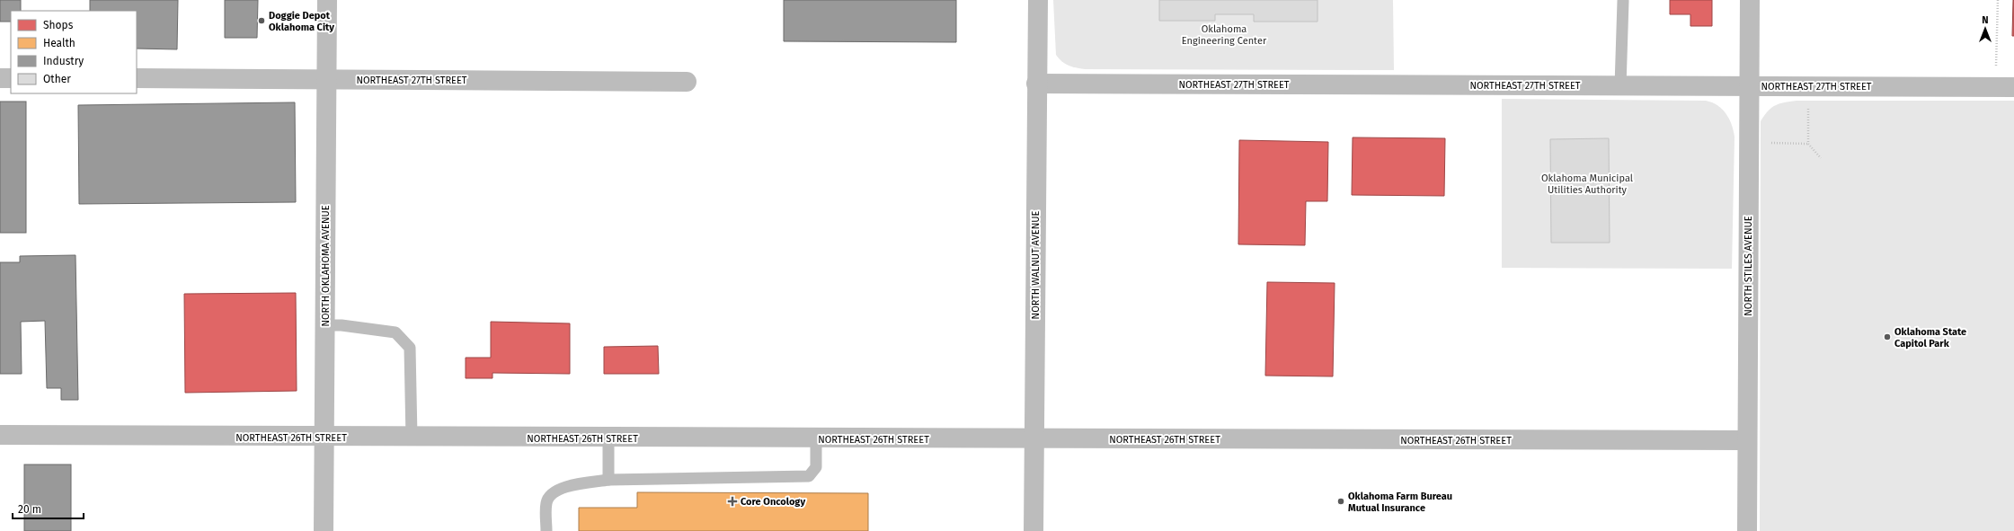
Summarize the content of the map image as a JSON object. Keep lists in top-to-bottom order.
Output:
{
  "streets": {
    "street": [
      "NORTHEAST 27TH STREET",
      "NORTH WALNUT AVENUE",
      "NORTH OKLAHOMA AVENUE",
      "NORTH STILES AVENUE",
      "NORTHEAST 26TH STREET"
    ]
  },
  "crossings": [
    ["NORTHEAST 27TH STREET", "NORTH WALNUT AVENUE"],
    ["NORTHEAST 27TH STREET", "NORTH OKLAHOMA AVENUE"],
    ["NORTHEAST 27TH STREET", "NORTH STILES AVENUE"],
    ["NORTH WALNUT AVENUE", "NORTHEAST 26TH STREET"],
    ["NORTH OKLAHOMA AVENUE", "NORTHEAST 26TH STREET"],
    ["NORTH STILES AVENUE", "NORTHEAST 26TH STREET"]
  ],
  "parks": ["Oklahoma Engineering Center", "Oklahoma Municipal Utilities Authority"],
  "places": {
    "other": ["Doggie Depot Oklahoma City", "Oklahoma State Capitol Park", "Oklahoma Farm Bureau Mutual Insurance"],
    "health": ["Core Oncology"]
  },
  "legend": [
    "Shops",
    "Health",
    "Industry",
    "Other"
  ],
  "scale_bar": "20 m",
  "north": "top"
}
